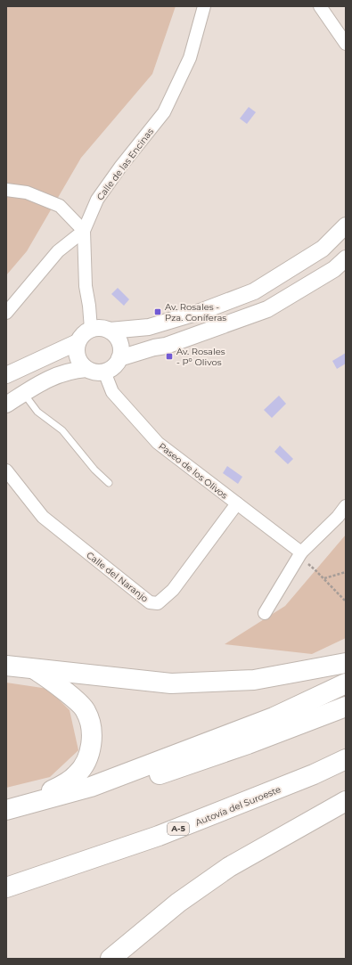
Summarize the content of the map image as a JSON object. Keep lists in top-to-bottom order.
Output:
{
  "streets": {
    "highway": ["Autovía del Suroeste", "A-5"],
    "street": ["Calle de las Encinas", "Paseo de los Olivos", "Calle del Naranjo"]
  },
  "crossings": [
    ["Calle de las Encinas", "Paseo de los Olivos"],
    ["Paseo de los Olivos", "Calle del Naranjo"]
  ],
  "places": {
    "transit": ["Av. Rosales - Pza. Coníferas", "Av. Rosales - Pº Olivos"]
  }
}
